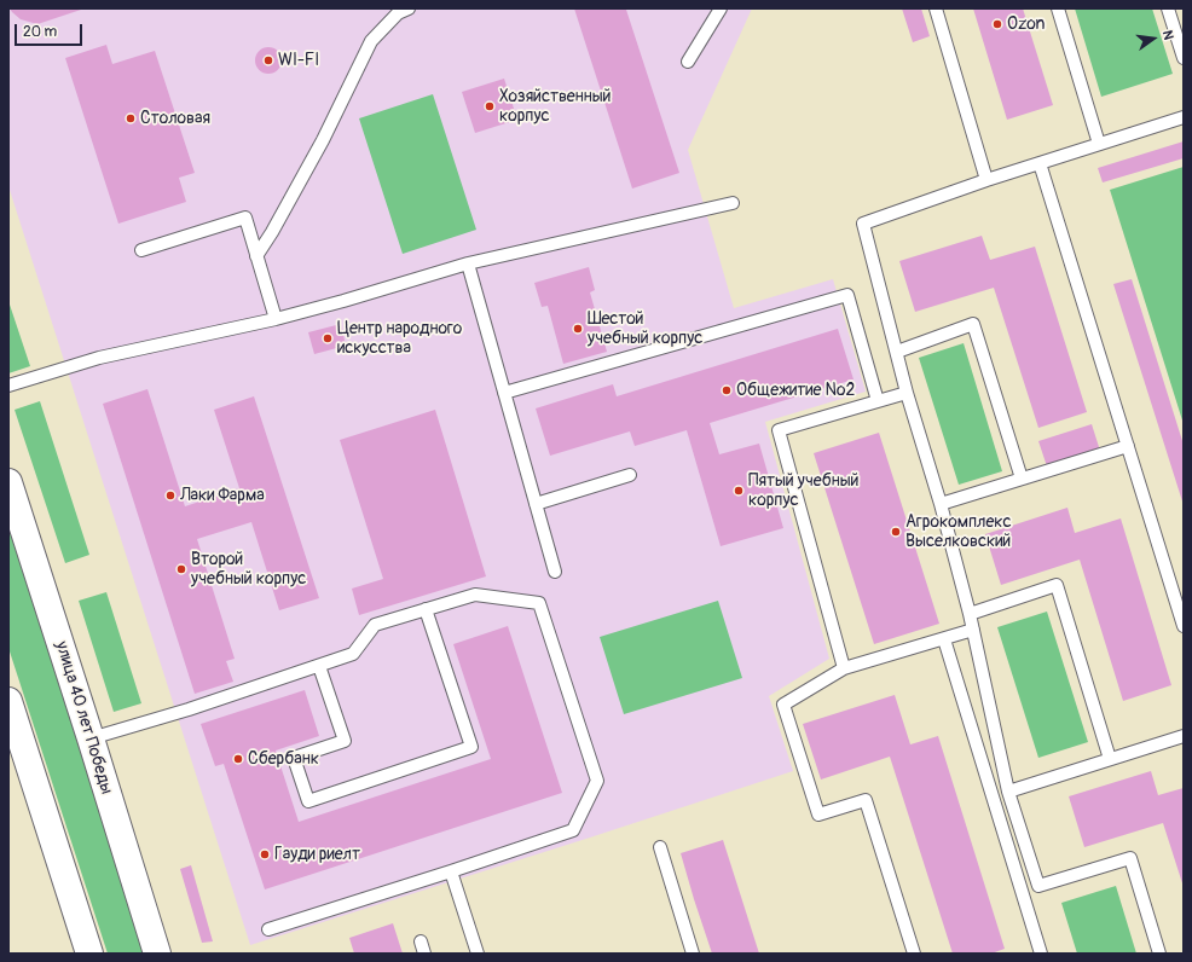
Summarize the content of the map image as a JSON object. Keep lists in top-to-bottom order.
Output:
{
  "streets": {
    "main road": ["улица 40 лет Победы"]
  },
  "places": [
    "Ozon",
    "WI-FI",
    "Хозяйственный корпус",
    "Столовая",
    "Шестой учебный корпус",
    "Центр народного искусства",
    "Общежитие №2",
    "Пятый учебный корпус",
    "Лаки Фарма",
    "Агрокомплекс Выселковский",
    "Второй учебный корпус",
    "Сбербанк",
    "Гауди риелт"
  ],
  "scale_bar": "20 m",
  "north": "right"
}
